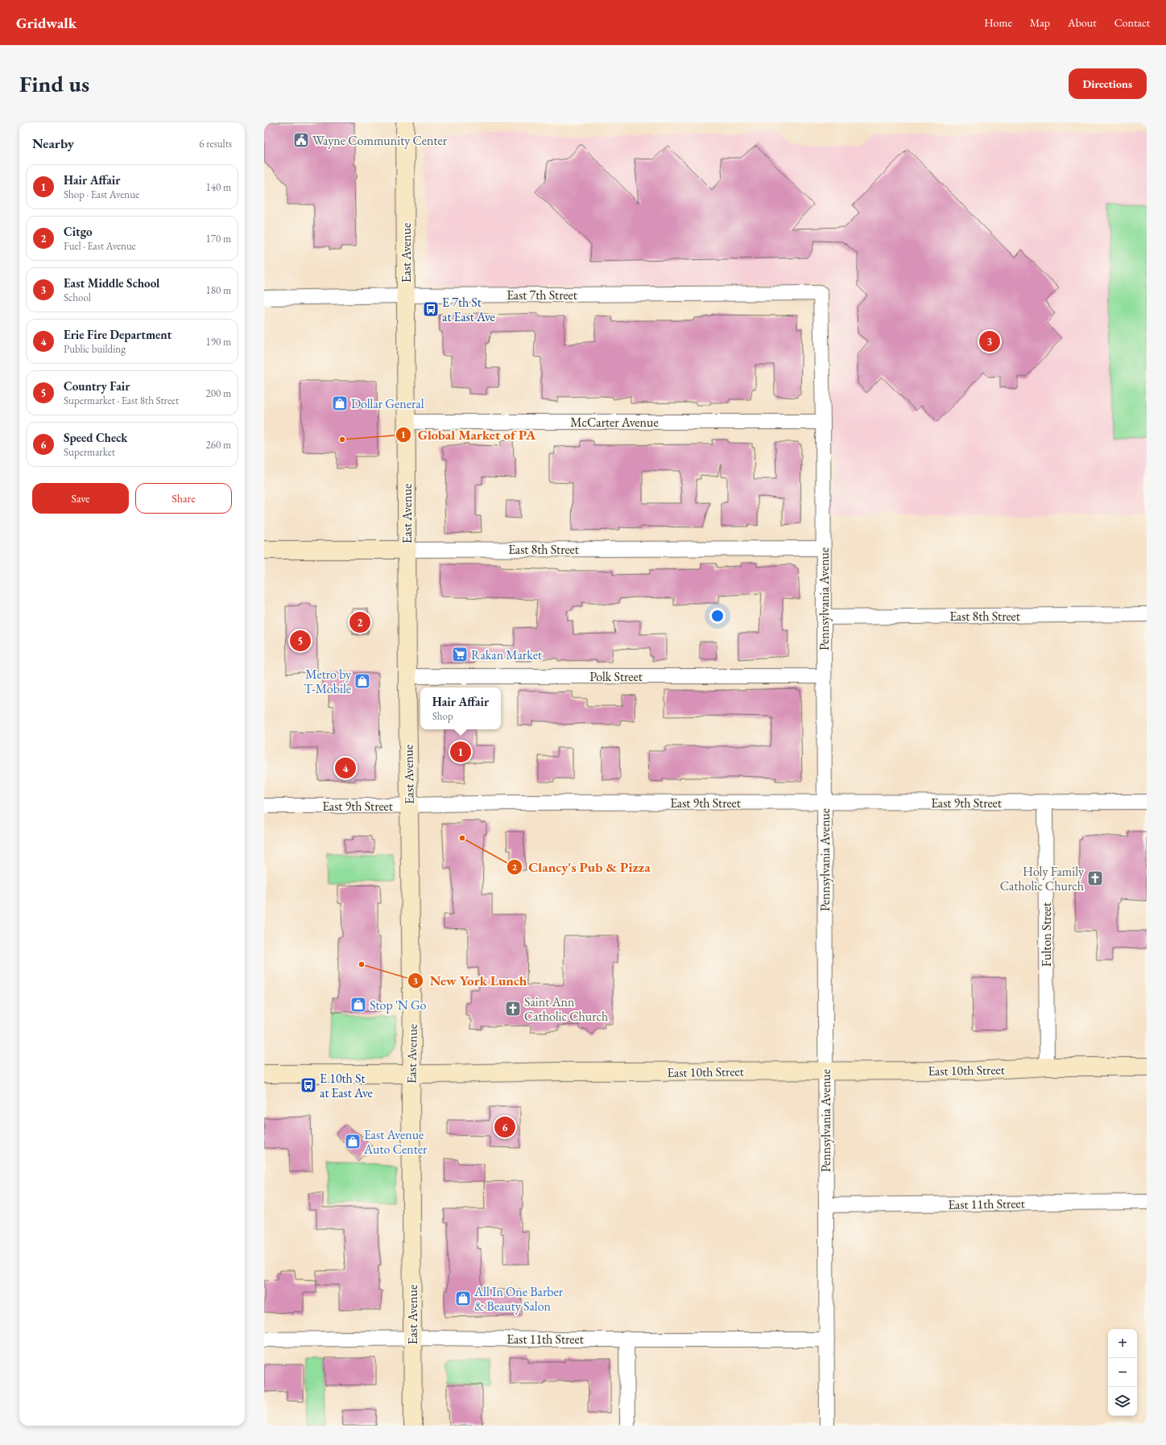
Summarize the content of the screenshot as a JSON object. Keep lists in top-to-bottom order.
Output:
{
  "streets": {
    "street": [
      "East Avenue",
      "East 7th Street",
      "McCarter Avenue",
      "East 8th Street",
      "Pennsylvania Avenue",
      "Polk Street",
      "East 9th Street",
      "Fulton Street",
      "East 10th Street",
      "East 11th Street"
    ]
  },
  "crossings": [
    ["East Avenue", "East 7th Street"],
    ["East Avenue", "McCarter Avenue"],
    ["East Avenue", "East 8th Street"],
    ["East Avenue", "Polk Street"],
    ["East Avenue", "East 9th Street"],
    ["East Avenue", "East 10th Street"],
    ["East Avenue", "East 11th Street"],
    ["East 7th Street", "Pennsylvania Avenue"],
    ["McCarter Avenue", "Pennsylvania Avenue"],
    ["East 8th Street", "Pennsylvania Avenue"],
    ["Pennsylvania Avenue", "Polk Street"],
    ["Pennsylvania Avenue", "East 9th Street"],
    ["Pennsylvania Avenue", "East 10th Street"],
    ["Pennsylvania Avenue", "East 11th Street"],
    ["East 9th Street", "Fulton Street"],
    ["Fulton Street", "East 10th Street"]
  ],
  "places": {
    "public building": ["Wayne Community Center"],
    "bus stop": ["E 7th St at East Ave", "E 10th St at East Ave"],
    "shop": [
      "Dollar General",
      "Metro by T-Mobile",
      "Stop 'N Go",
      "East Avenue Auto Center",
      "All In One Barber & Beauty Salon"
    ],
    "other": ["Global Market of PA", "Clancy's Pub & Pizza", "New York Lunch"],
    "supermarket": ["Rakan Market"],
    "church": ["Holy Family Catholic Church", "Saint Ann Catholic Church"]
  },
  "page": {
    "header": "Gridwalk",
    "nav": [
      "Home",
      "Map",
      "About",
      "Contact"
    ],
    "buttons": [
      "Directions",
      ["Save", "Share"]
    ],
    "title": "Find us",
    "heading": ["Nearby", "6 results"],
    "list": [
      {
        "mark": "1",
        "name": "Hair Affair",
        "note": "Shop · East Avenue",
        "value": "140 m"
      },
      {
        "mark": "2",
        "name": "Citgo",
        "note": "Fuel · East Avenue",
        "value": "170 m"
      },
      {
        "mark": "3",
        "name": "East Middle School",
        "note": "School",
        "value": "180 m"
      },
      {
        "mark": "4",
        "name": "Erie Fire Department",
        "note": "Public building",
        "value": "190 m"
      },
      {
        "mark": "5",
        "name": "Country Fair",
        "note": "Supermarket · East 8th Street",
        "value": "200 m"
      },
      {
        "mark": "6",
        "name": "Speed Check",
        "note": "Supermarket",
        "value": "260 m"
      }
    ],
    "pins": [
      "3",
      "2",
      "5",
      "1",
      "4",
      "6"
    ],
    "popup": ["Hair Affair", "Shop"],
    "map_buttons": ["+", "−"]
  }
}
